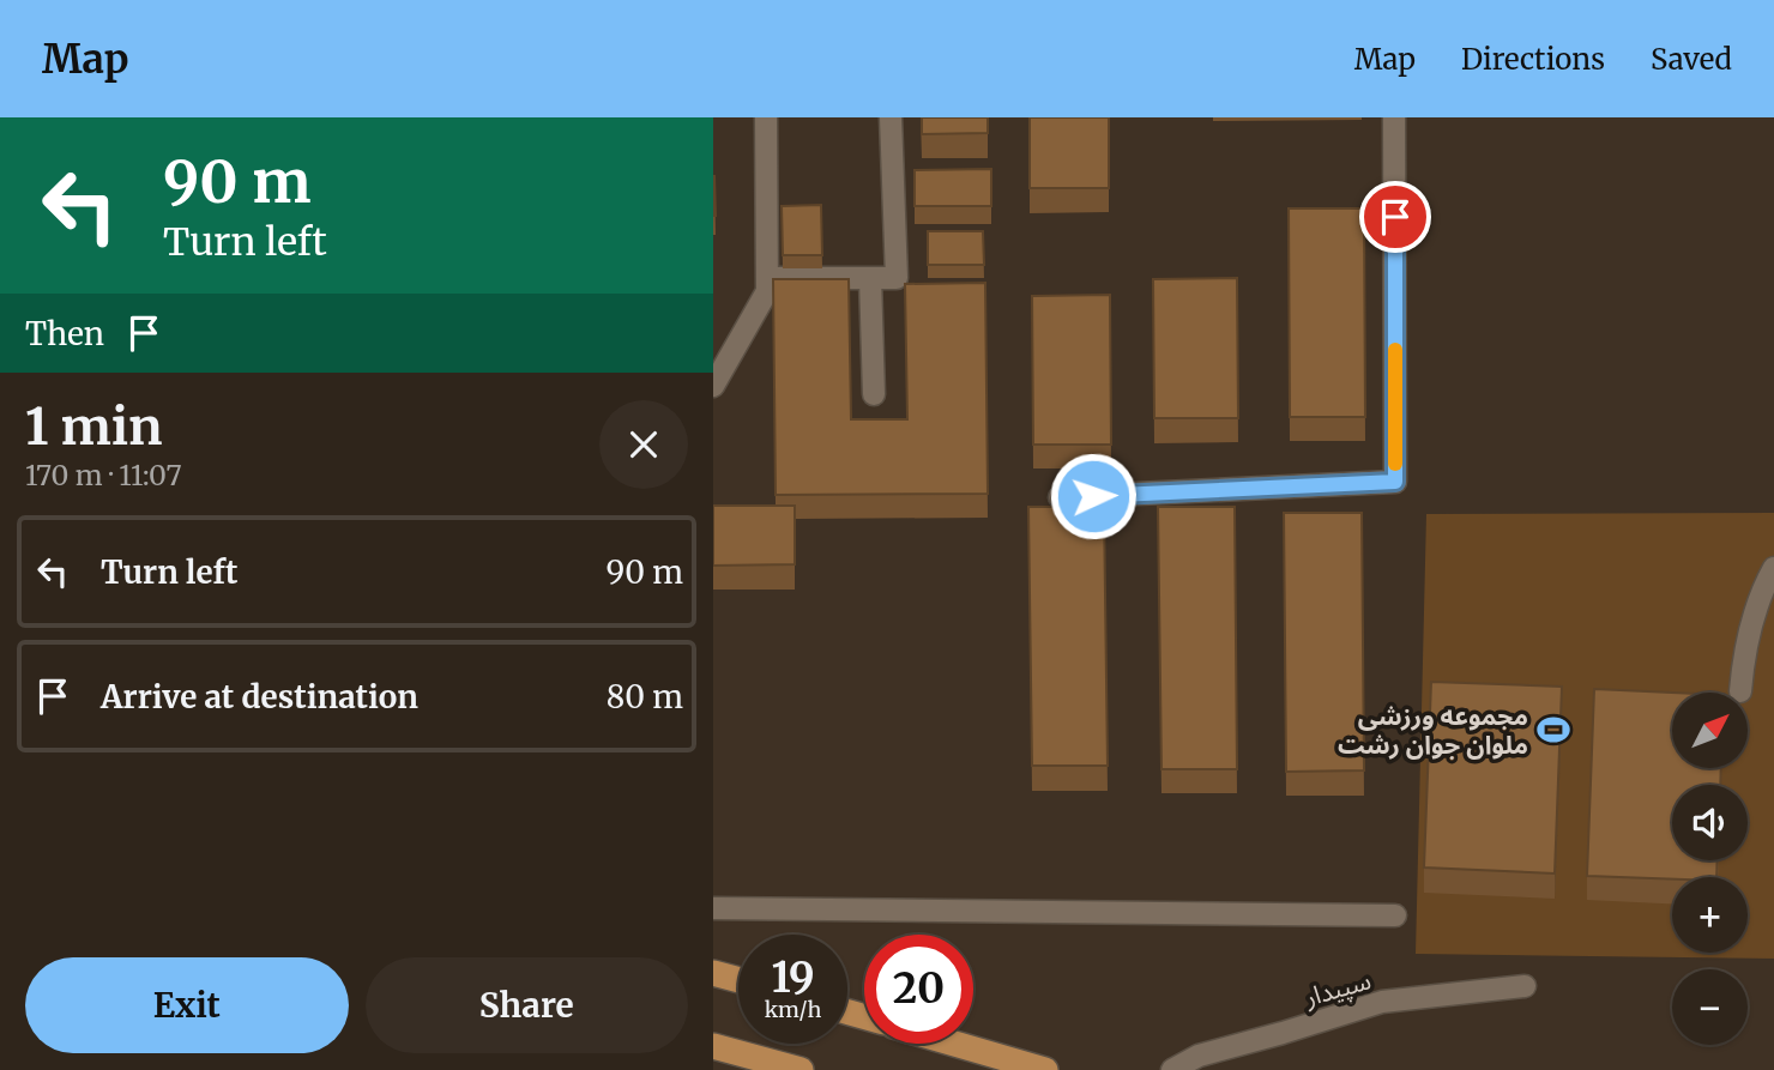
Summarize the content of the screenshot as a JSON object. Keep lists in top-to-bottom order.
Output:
{
  "streets": {
    "street": ["سپیدار"]
  },
  "places": {
    "sports": ["مجموعه ورزشی ملوان جوان رشت"]
  },
  "north": "top right",
  "page": {
    "header": "Map",
    "nav": ["Map", "Directions", "Saved"],
    "turn": ["90 m", "Turn left"],
    "then": "Then",
    "heading": ["1 min", "170 m · 11:07"],
    "list": [
      {
        "name": "Turn left",
        "value": "90 m"
      },
      {
        "name": "Arrive at destination",
        "value": "80 m"
      }
    ],
    "map_buttons": ["+", "−"],
    "speed": "19 km/h",
    "limit": "20",
    "buttons": ["Exit", "Share"]
  }
}
